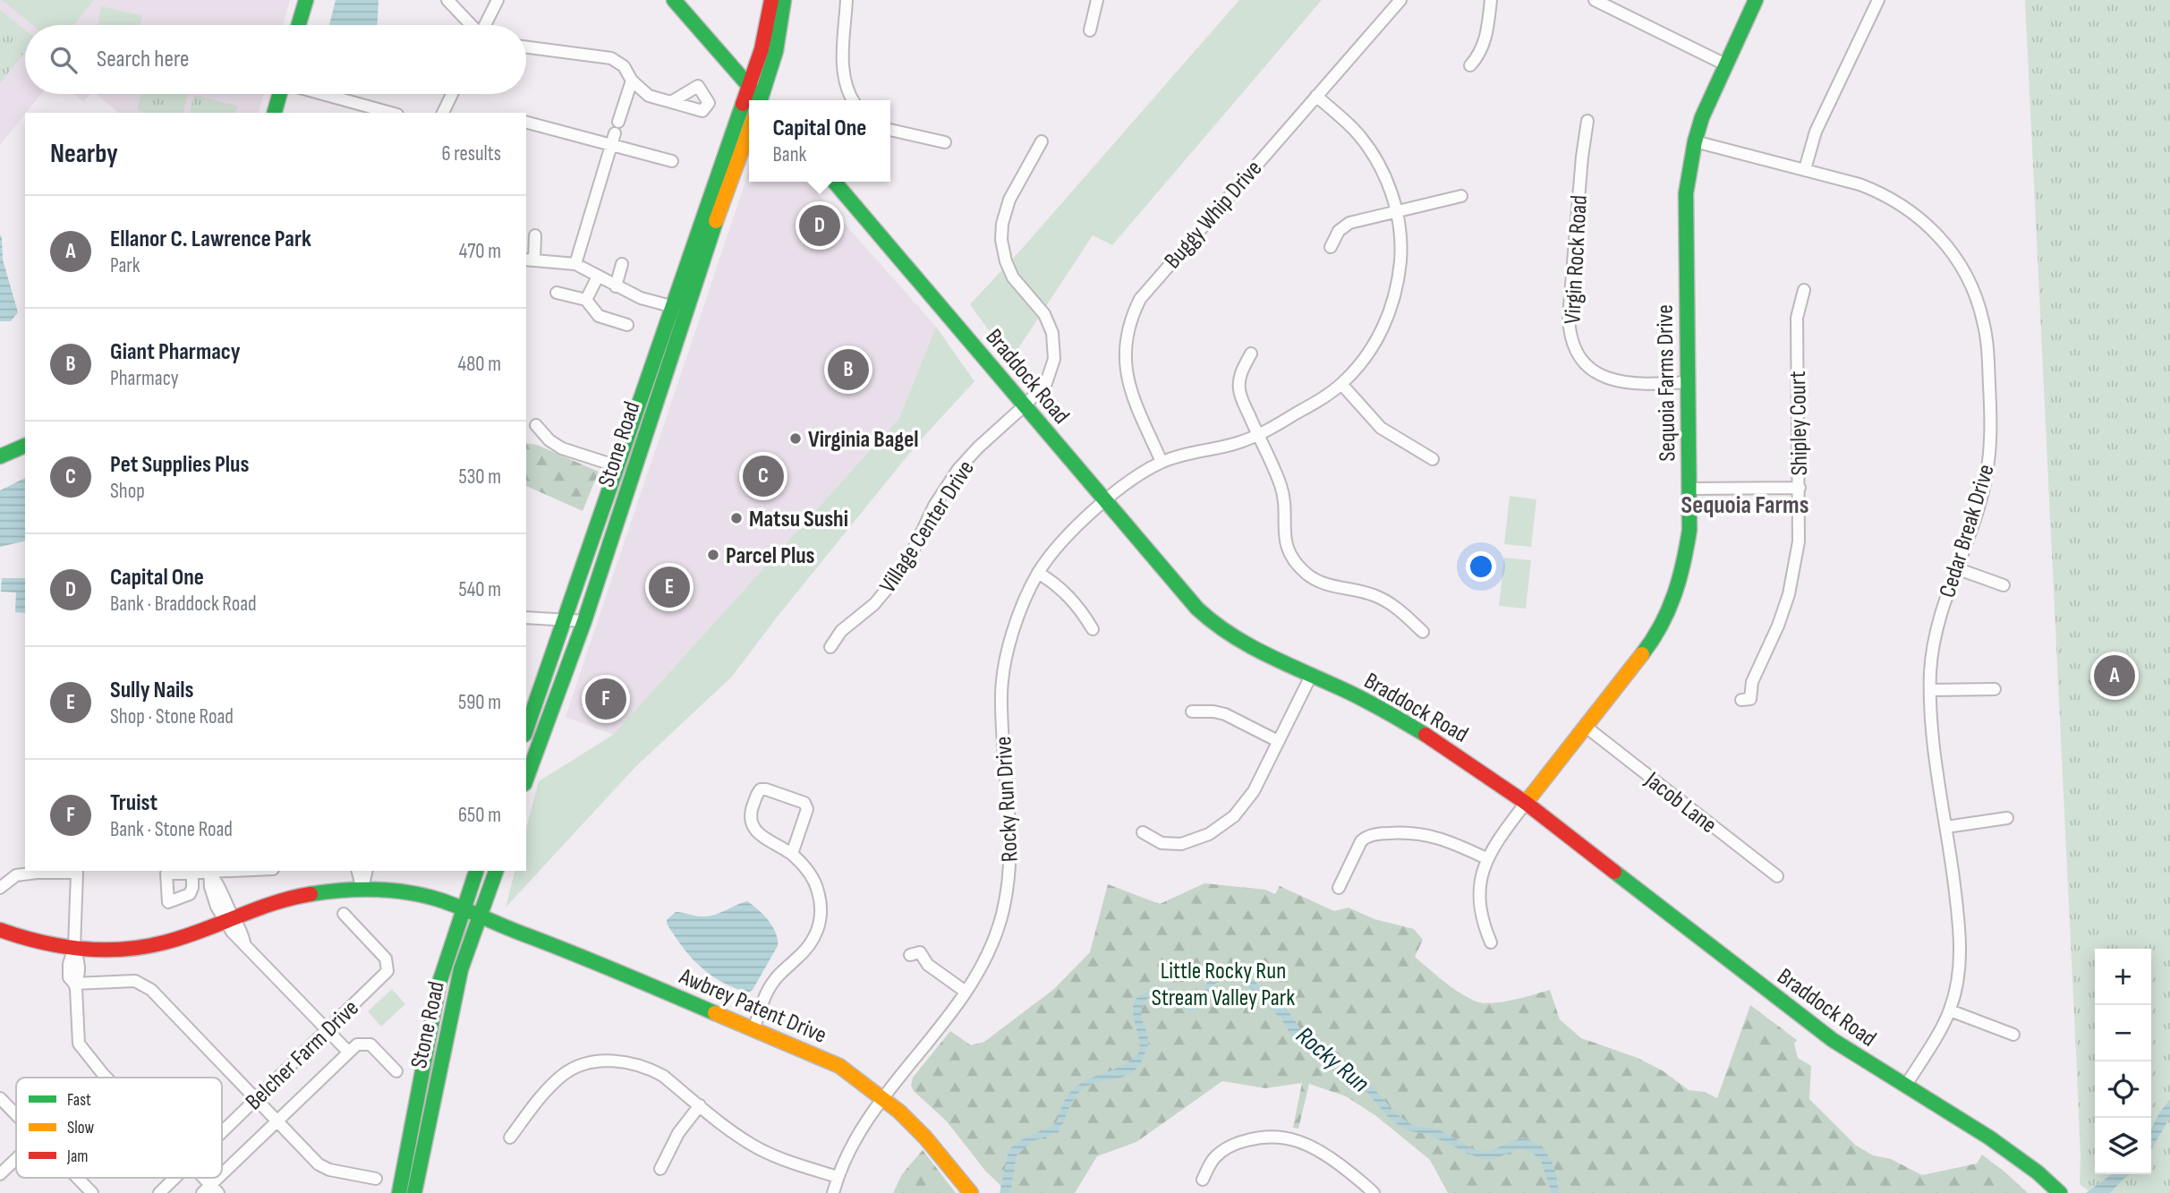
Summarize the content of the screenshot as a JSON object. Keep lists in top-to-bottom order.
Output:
{
  "streets": {
    "main road": [
      "Braddock Road",
      "Sequoia Farms Drive",
      "Stone Road",
      "Awbrey Patent Drive"
    ],
    "street": [
      "Buggy Whip Drive",
      "Virgin Rock Road",
      "Shipley Court",
      "Village Center Drive",
      "Cedar Break Drive",
      "Rocky Run Drive",
      "Jacob Lane",
      "Belcher Farm Drive"
    ]
  },
  "crossings": [
    ["Buggy Whip Drive", "Rocky Run Drive"],
    ["Virgin Rock Road", "Sequoia Farms Drive"],
    ["Braddock Road", "Sequoia Farms Drive"],
    ["Braddock Road", "Village Center Drive"],
    ["Braddock Road", "Cedar Break Drive"],
    ["Braddock Road", "Rocky Run Drive"],
    ["Sequoia Farms Drive", "Cedar Break Drive"],
    ["Sequoia Farms Drive", "Jacob Lane"],
    ["Stone Road", "Awbrey Patent Drive"],
    ["Rocky Run Drive", "Awbrey Patent Drive"]
  ],
  "districts": ["Sequoia Farms"],
  "water": ["Rocky Run"],
  "parks": ["Little Rocky Run Stream Valley Park"],
  "places": ["Virginia Bagel", "Matsu Sushi", "Parcel Plus"],
  "legend": ["Fast", "Slow", "Jam"],
  "page": {
    "search": "Search here",
    "popup": ["Capital One", "Bank"],
    "heading": ["Nearby", "6 results"],
    "list": [
      {
        "mark": "A",
        "name": "Ellanor C. Lawrence Park",
        "note": "Park",
        "value": "470 m"
      },
      {
        "mark": "B",
        "name": "Giant Pharmacy",
        "note": "Pharmacy",
        "value": "480 m"
      },
      {
        "mark": "C",
        "name": "Pet Supplies Plus",
        "note": "Shop",
        "value": "530 m"
      },
      {
        "mark": "D",
        "name": "Capital One",
        "note": "Bank · Braddock Road",
        "value": "540 m"
      },
      {
        "mark": "E",
        "name": "Sully Nails",
        "note": "Shop · Stone Road",
        "value": "590 m"
      },
      {
        "mark": "F",
        "name": "Truist",
        "note": "Bank · Stone Road",
        "value": "650 m"
      }
    ],
    "pins": [
      "D",
      "B",
      "C",
      "E",
      "A",
      "F"
    ],
    "map_buttons": ["+", "−"]
  }
}
